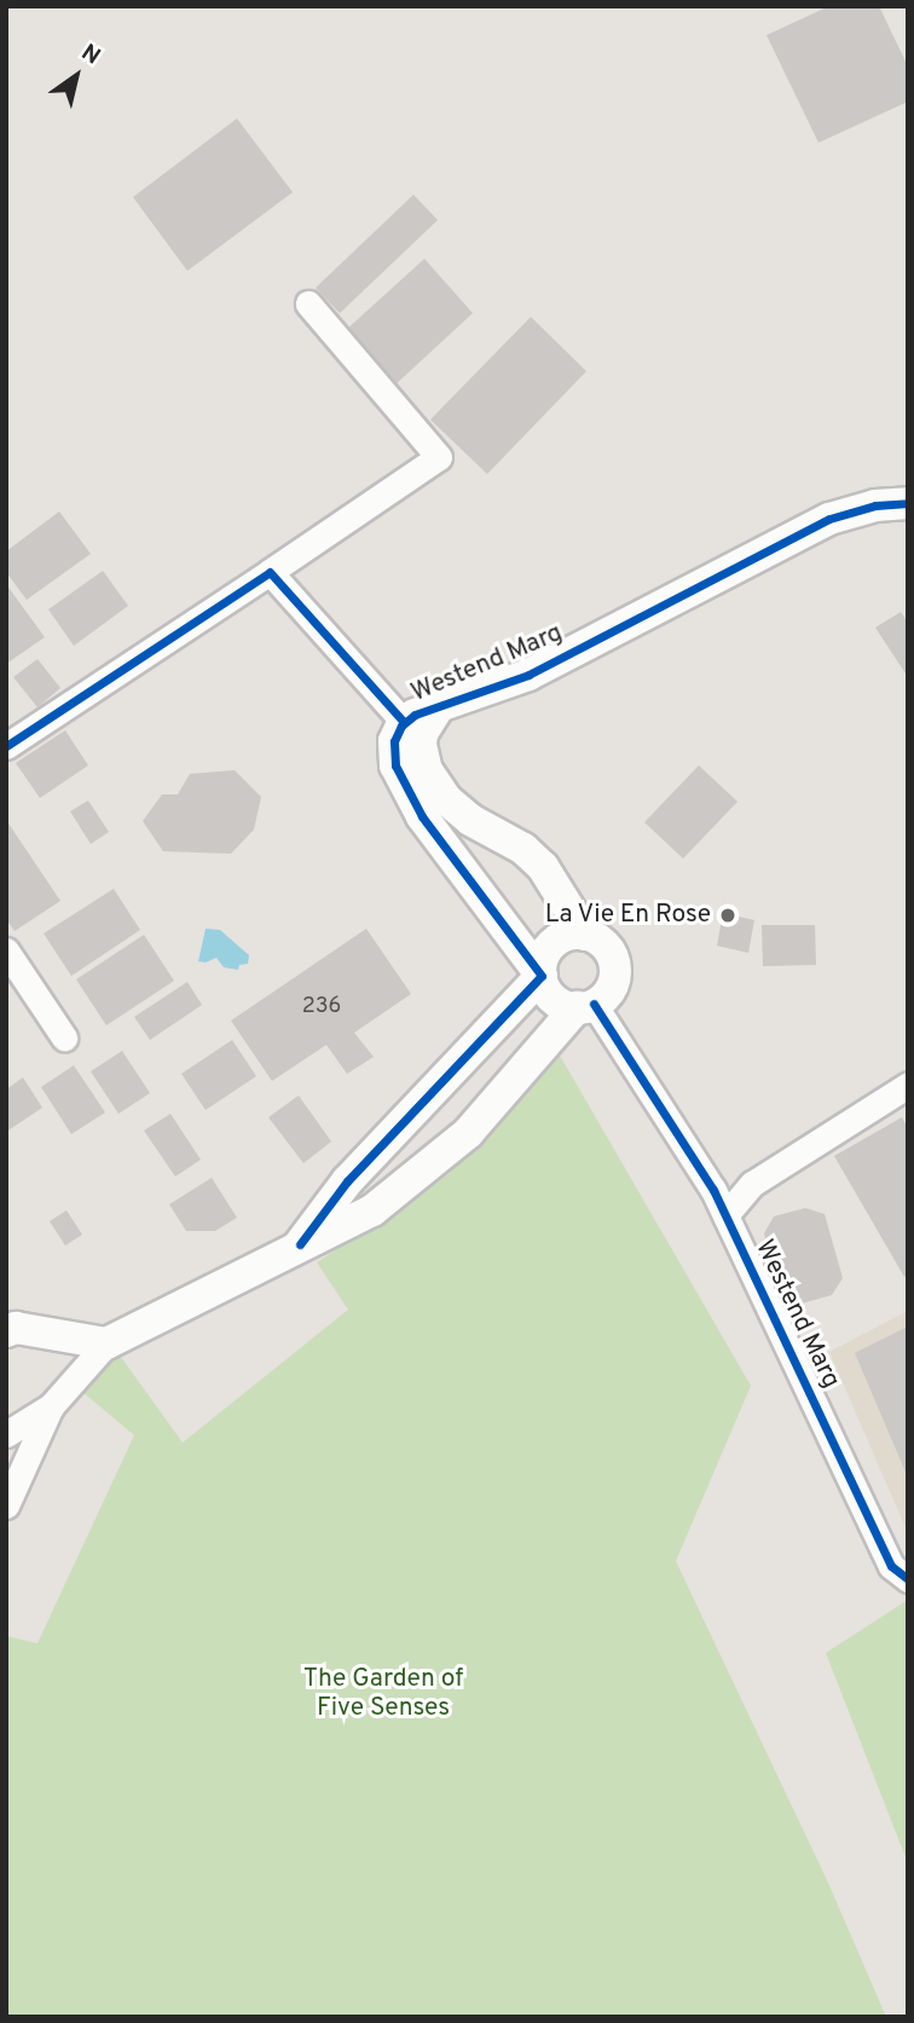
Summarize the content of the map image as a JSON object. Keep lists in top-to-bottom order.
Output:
{
  "streets": {
    "street": ["Westend Marg"]
  },
  "parks": ["The Garden of Five Senses"],
  "places": ["La Vie En Rose"],
  "house_numbers": ["236"],
  "north": "top right"
}
